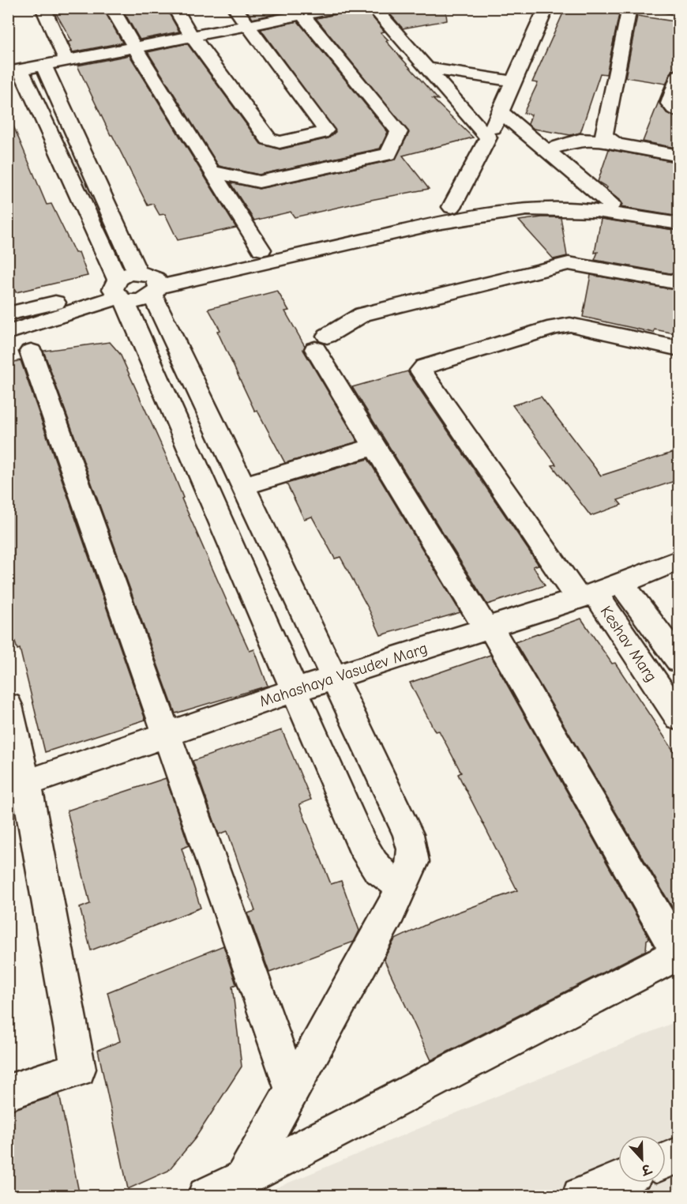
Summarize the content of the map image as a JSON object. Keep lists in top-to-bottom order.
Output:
{
  "streets": {
    "street": ["Keshav Marg", "Mahashaya Vasudev Marg"]
  },
  "crossings": [
    ["Keshav Marg", "Mahashaya Vasudev Marg"]
  ],
  "north": "bottom"
}
